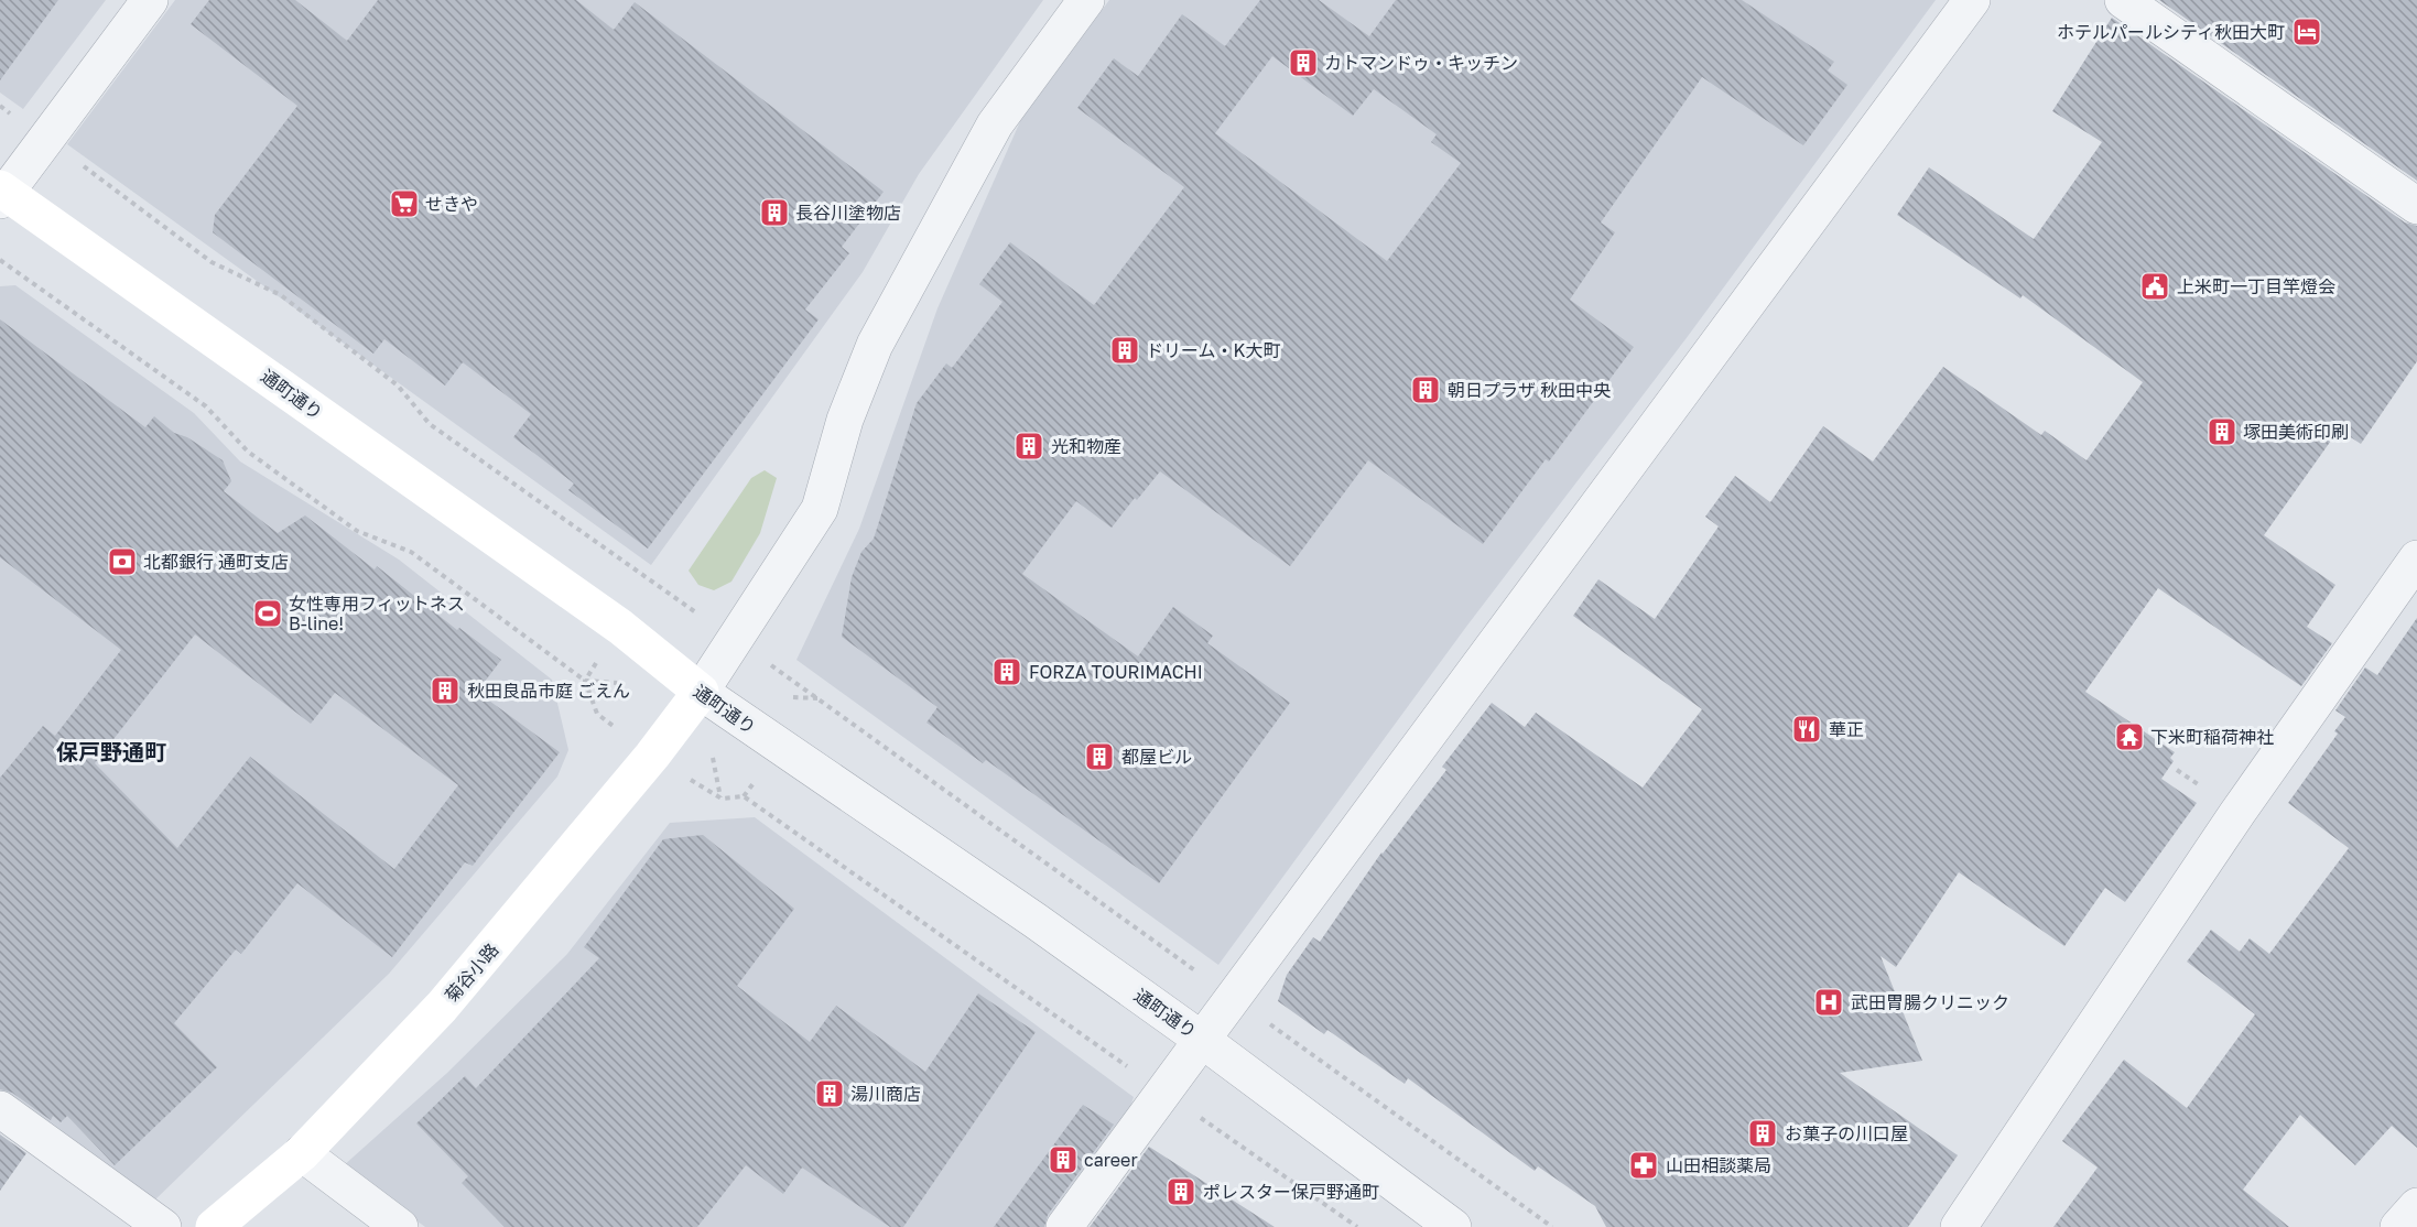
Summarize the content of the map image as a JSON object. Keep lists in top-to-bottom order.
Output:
{
  "streets": {
    "main road": ["通町通り", "菊谷小路"]
  },
  "crossings": [
    ["通町通り", "菊谷小路"]
  ],
  "districts": ["保戸野通町"],
  "places": {
    "hotel": ["ホテルパールシティ秋田大町"],
    "building": [
      "カトマンドゥ・キッチン",
      "長谷川塗物店",
      "ドリーム・K大町",
      "朝日プラザ 秋田中央",
      "塚田美術印刷",
      "光和物産",
      "FORZA TOURIMACHI",
      "秋田良品市庭 ごえん",
      "都屋ビル",
      "湯川商店",
      "お菓子の川口屋",
      "career",
      "ポレスター保戸野通町"
    ],
    "supermarket": ["せきや"],
    "public building": ["上米町一丁目竿燈会"],
    "bank": ["北都銀行 通町支店"],
    "sports": ["女性専用フィットネス B-line!"],
    "restaurant": ["華正"],
    "temple": ["下米町稲荷神社"],
    "hospital": ["武田胃腸クリニック"],
    "pharmacy": ["山田相談薬局"]
  }
}
